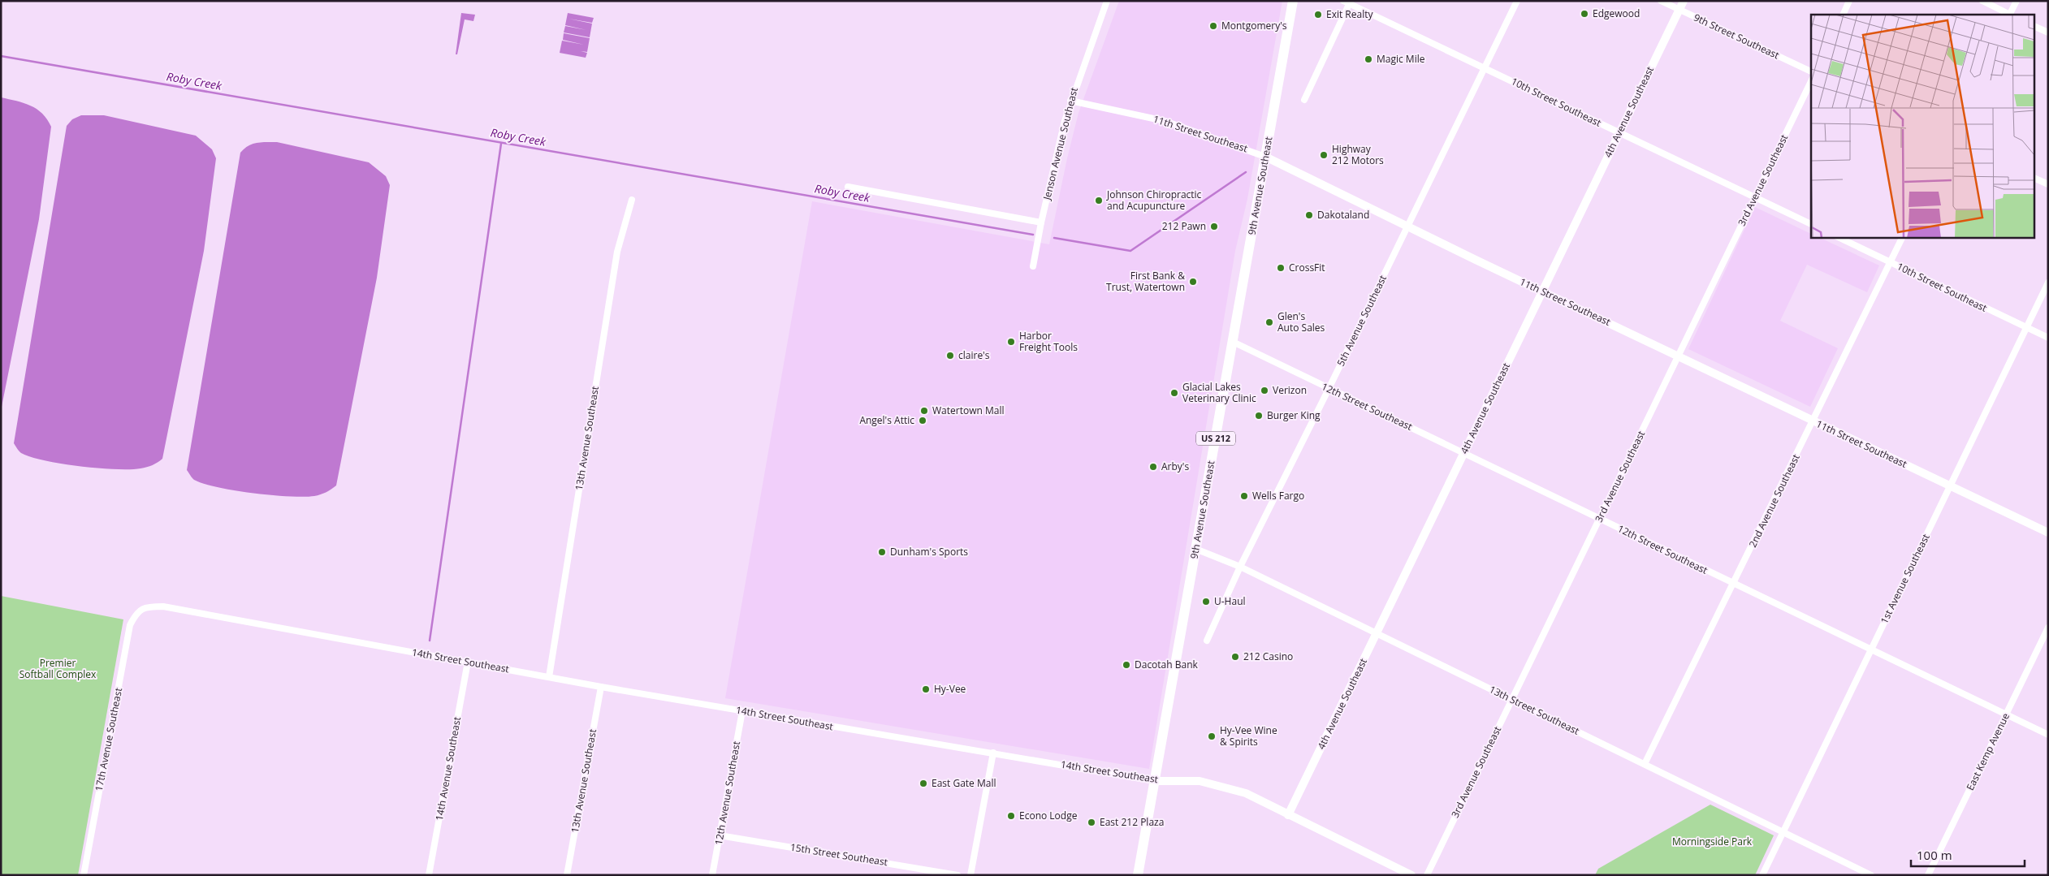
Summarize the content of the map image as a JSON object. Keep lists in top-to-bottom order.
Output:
{
  "streets": {
    "main road": ["9th Avenue Southeast", "US 212"],
    "street": [
      "9th Street Southeast",
      "10th Street Southeast",
      "4th Avenue Southeast",
      "11th Street Southeast",
      "Jenson Avenue Southeast",
      "3rd Avenue Southeast",
      "5th Avenue Southeast",
      "12th Street Southeast",
      "13th Avenue Southeast",
      "2nd Avenue Southeast",
      "1st Avenue Southeast",
      "14th Street Southeast",
      "13th Street Southeast",
      "17th Avenue Southeast",
      "East Kemp Avenue",
      "14th Avenue Southeast",
      "12th Avenue Southeast",
      "15th Street Southeast"
    ]
  },
  "crossings": [
    ["9th Street Southeast", "4th Avenue Southeast"],
    ["10th Street Southeast", "4th Avenue Southeast"],
    ["10th Street Southeast", "3rd Avenue Southeast"],
    ["10th Street Southeast", "5th Avenue Southeast"],
    ["10th Street Southeast", "2nd Avenue Southeast"],
    ["10th Street Southeast", "1st Avenue Southeast"],
    ["4th Avenue Southeast", "11th Street Southeast"],
    ["4th Avenue Southeast", "12th Street Southeast"],
    ["4th Avenue Southeast", "14th Street Southeast"],
    ["4th Avenue Southeast", "13th Street Southeast"],
    ["11th Street Southeast", "Jenson Avenue Southeast"],
    ["11th Street Southeast", "3rd Avenue Southeast"],
    ["11th Street Southeast", "9th Avenue Southeast"],
    ["11th Street Southeast", "5th Avenue Southeast"],
    ["11th Street Southeast", "2nd Avenue Southeast"],
    ["11th Street Southeast", "1st Avenue Southeast"],
    ["3rd Avenue Southeast", "12th Street Southeast"],
    ["3rd Avenue Southeast", "13th Street Southeast"],
    ["9th Avenue Southeast", "12th Street Southeast"],
    ["9th Avenue Southeast", "14th Street Southeast"],
    ["9th Avenue Southeast", "13th Street Southeast"],
    ["5th Avenue Southeast", "12th Street Southeast"],
    ["5th Avenue Southeast", "13th Street Southeast"],
    ["12th Street Southeast", "2nd Avenue Southeast"],
    ["12th Street Southeast", "1st Avenue Southeast"],
    ["12th Street Southeast", "East Kemp Avenue"],
    ["13th Avenue Southeast", "14th Street Southeast"],
    ["2nd Avenue Southeast", "13th Street Southeast"],
    ["1st Avenue Southeast", "13th Street Southeast"],
    ["14th Street Southeast", "17th Avenue Southeast"],
    ["14th Street Southeast", "14th Avenue Southeast"],
    ["14th Street Southeast", "12th Avenue Southeast"],
    ["12th Avenue Southeast", "15th Street Southeast"]
  ],
  "water": ["Roby Creek"],
  "parks": ["Premier Softball Complex", "Morningside Park"],
  "places": [
    "Edgewood",
    "Exit Realty",
    "Montgomery's",
    "Magic Mile",
    "Highway 212 Motors",
    "Johnson Chiropractic and Acupuncture",
    "Dakotaland",
    "212 Pawn",
    "CrossFit",
    "First Bank & Trust, Watertown",
    "Glen's Auto Sales",
    "Harbor Freight Tools",
    "claire's",
    "Verizon",
    "Glacial Lakes Veterinary Clinic",
    "Watertown Mall",
    "Burger King",
    "Angel's Attic",
    "Arby's",
    "Wells Fargo",
    "Dunham's Sports",
    "U-Haul",
    "212 Casino",
    "Dacotah Bank",
    "Hy-Vee",
    "Hy-Vee Wine & Spirits",
    "East Gate Mall",
    "Econo Lodge",
    "East 212 Plaza"
  ],
  "scale_bar": "100 m"
}
